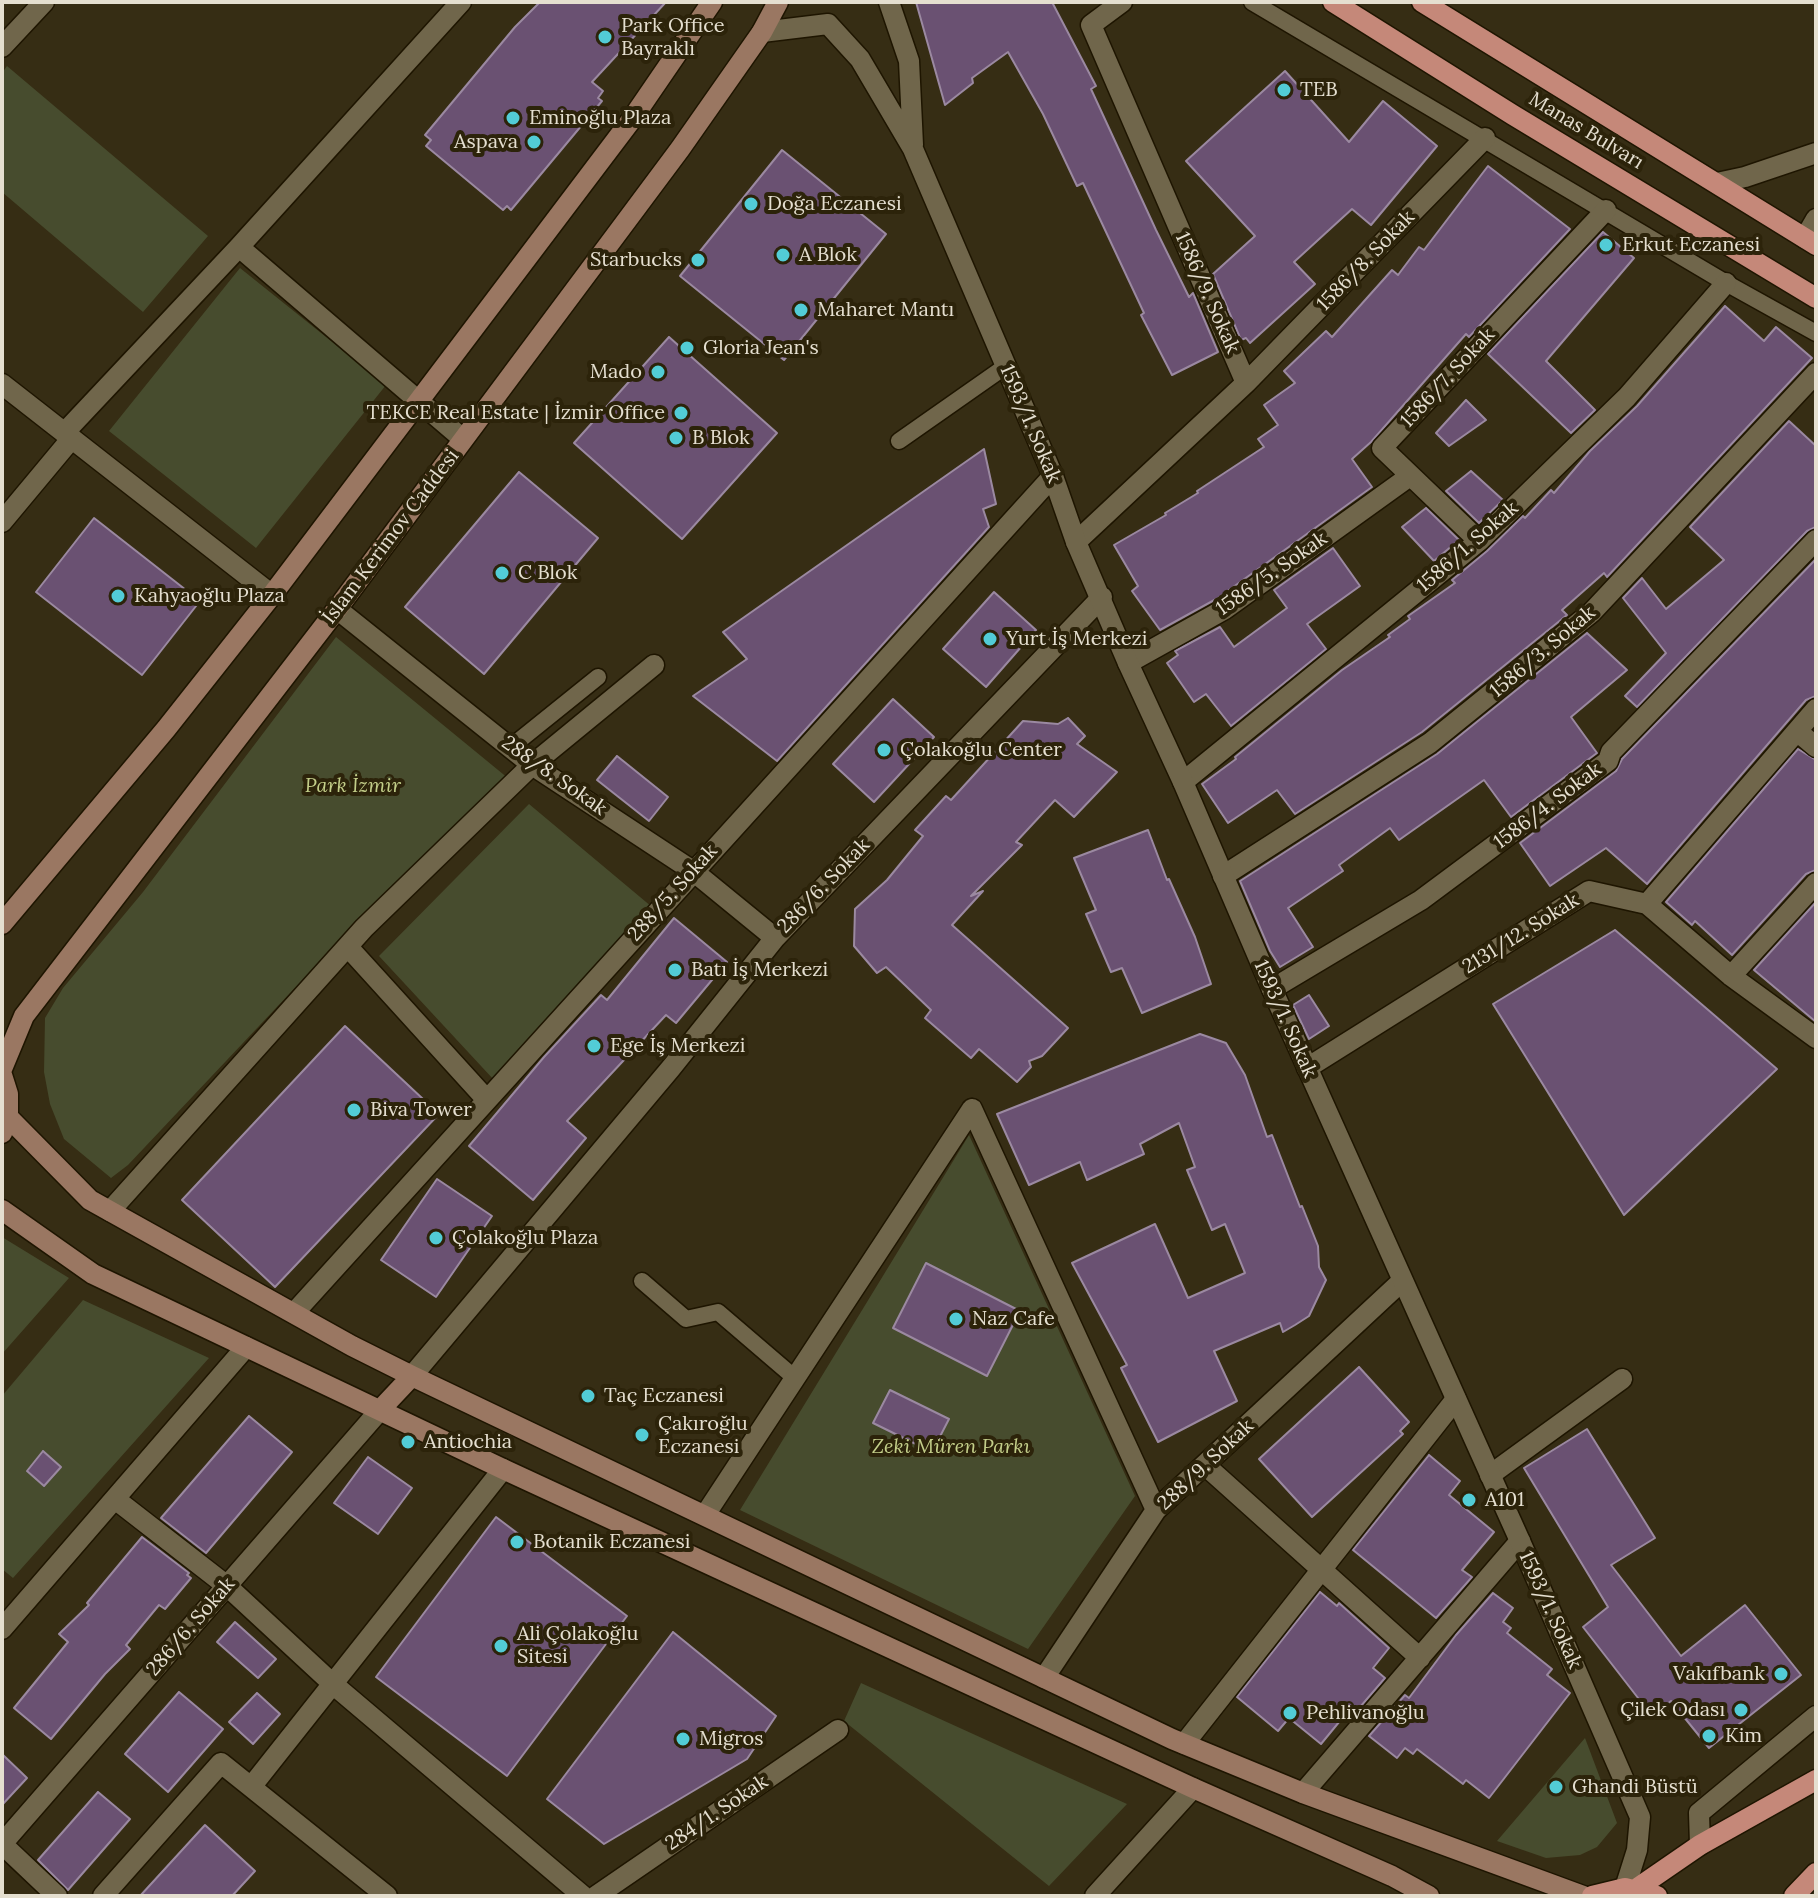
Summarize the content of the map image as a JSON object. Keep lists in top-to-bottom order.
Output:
{
  "streets": {
    "main road": ["Manas Bulvarı", "İslam Kerimov Caddesi"],
    "street": [
      "1586/8. Sokak",
      "1586/9. Sokak",
      "1586/7. Sokak",
      "1593/1. Sokak",
      "1586/1. Sokak",
      "1586/5. Sokak",
      "1586/3. Sokak",
      "288/8. Sokak",
      "1586/4. Sokak",
      "286/6. Sokak",
      "288/5. Sokak",
      "2131/12. Sokak",
      "288/9. Sokak",
      "284/1. Sokak"
    ]
  },
  "crossings": [
    ["1586/8. Sokak", "1586/9. Sokak"],
    ["1586/7. Sokak", "1586/1. Sokak"],
    ["1586/7. Sokak", "1586/5. Sokak"],
    ["1593/1. Sokak", "İslam Kerimov Caddesi"],
    ["1593/1. Sokak", "1586/1. Sokak"],
    ["1593/1. Sokak", "1586/5. Sokak"],
    ["1593/1. Sokak", "1586/3. Sokak"],
    ["1593/1. Sokak", "1586/4. Sokak"],
    ["1593/1. Sokak", "286/6. Sokak"],
    ["1593/1. Sokak", "288/5. Sokak"],
    ["1593/1. Sokak", "2131/12. Sokak"],
    ["1593/1. Sokak", "288/9. Sokak"],
    ["İslam Kerimov Caddesi", "288/8. Sokak"],
    ["288/8. Sokak", "286/6. Sokak"],
    ["288/8. Sokak", "288/5. Sokak"]
  ],
  "parks": ["Park İzmir", "Zeki Müren Parkı"],
  "places": [
    "Park Office Bayraklı",
    "TEB",
    "Eminoğlu Plaza",
    "Aspava",
    "Doğa Eczanesi",
    "Erkut Eczanesi",
    "A Blok",
    "Starbucks",
    "Maharet Mantı",
    "Gloria Jean's",
    "Mado",
    "TEKCE Real Estate | İzmir Office",
    "B Blok",
    "C Blok",
    "Kahyaoğlu Plaza",
    "Yurt İş Merkezi",
    "Çolakoğlu Center",
    "Batı İş Merkezi",
    "Ege İş Merkezi",
    "Biva Tower",
    "Çolakoğlu Plaza",
    "Naz Cafe",
    "Taç Eczanesi",
    "Çakıroğlu Eczanesi",
    "Antiochia",
    "A101",
    "Botanik Eczanesi",
    "Ali Çolakoğlu Sitesi",
    "Vakıfbank",
    "Çilek Odası",
    "Pehlivanoğlu",
    "Kim",
    "Migros",
    "Ghandi Büstü"
  ]
}
